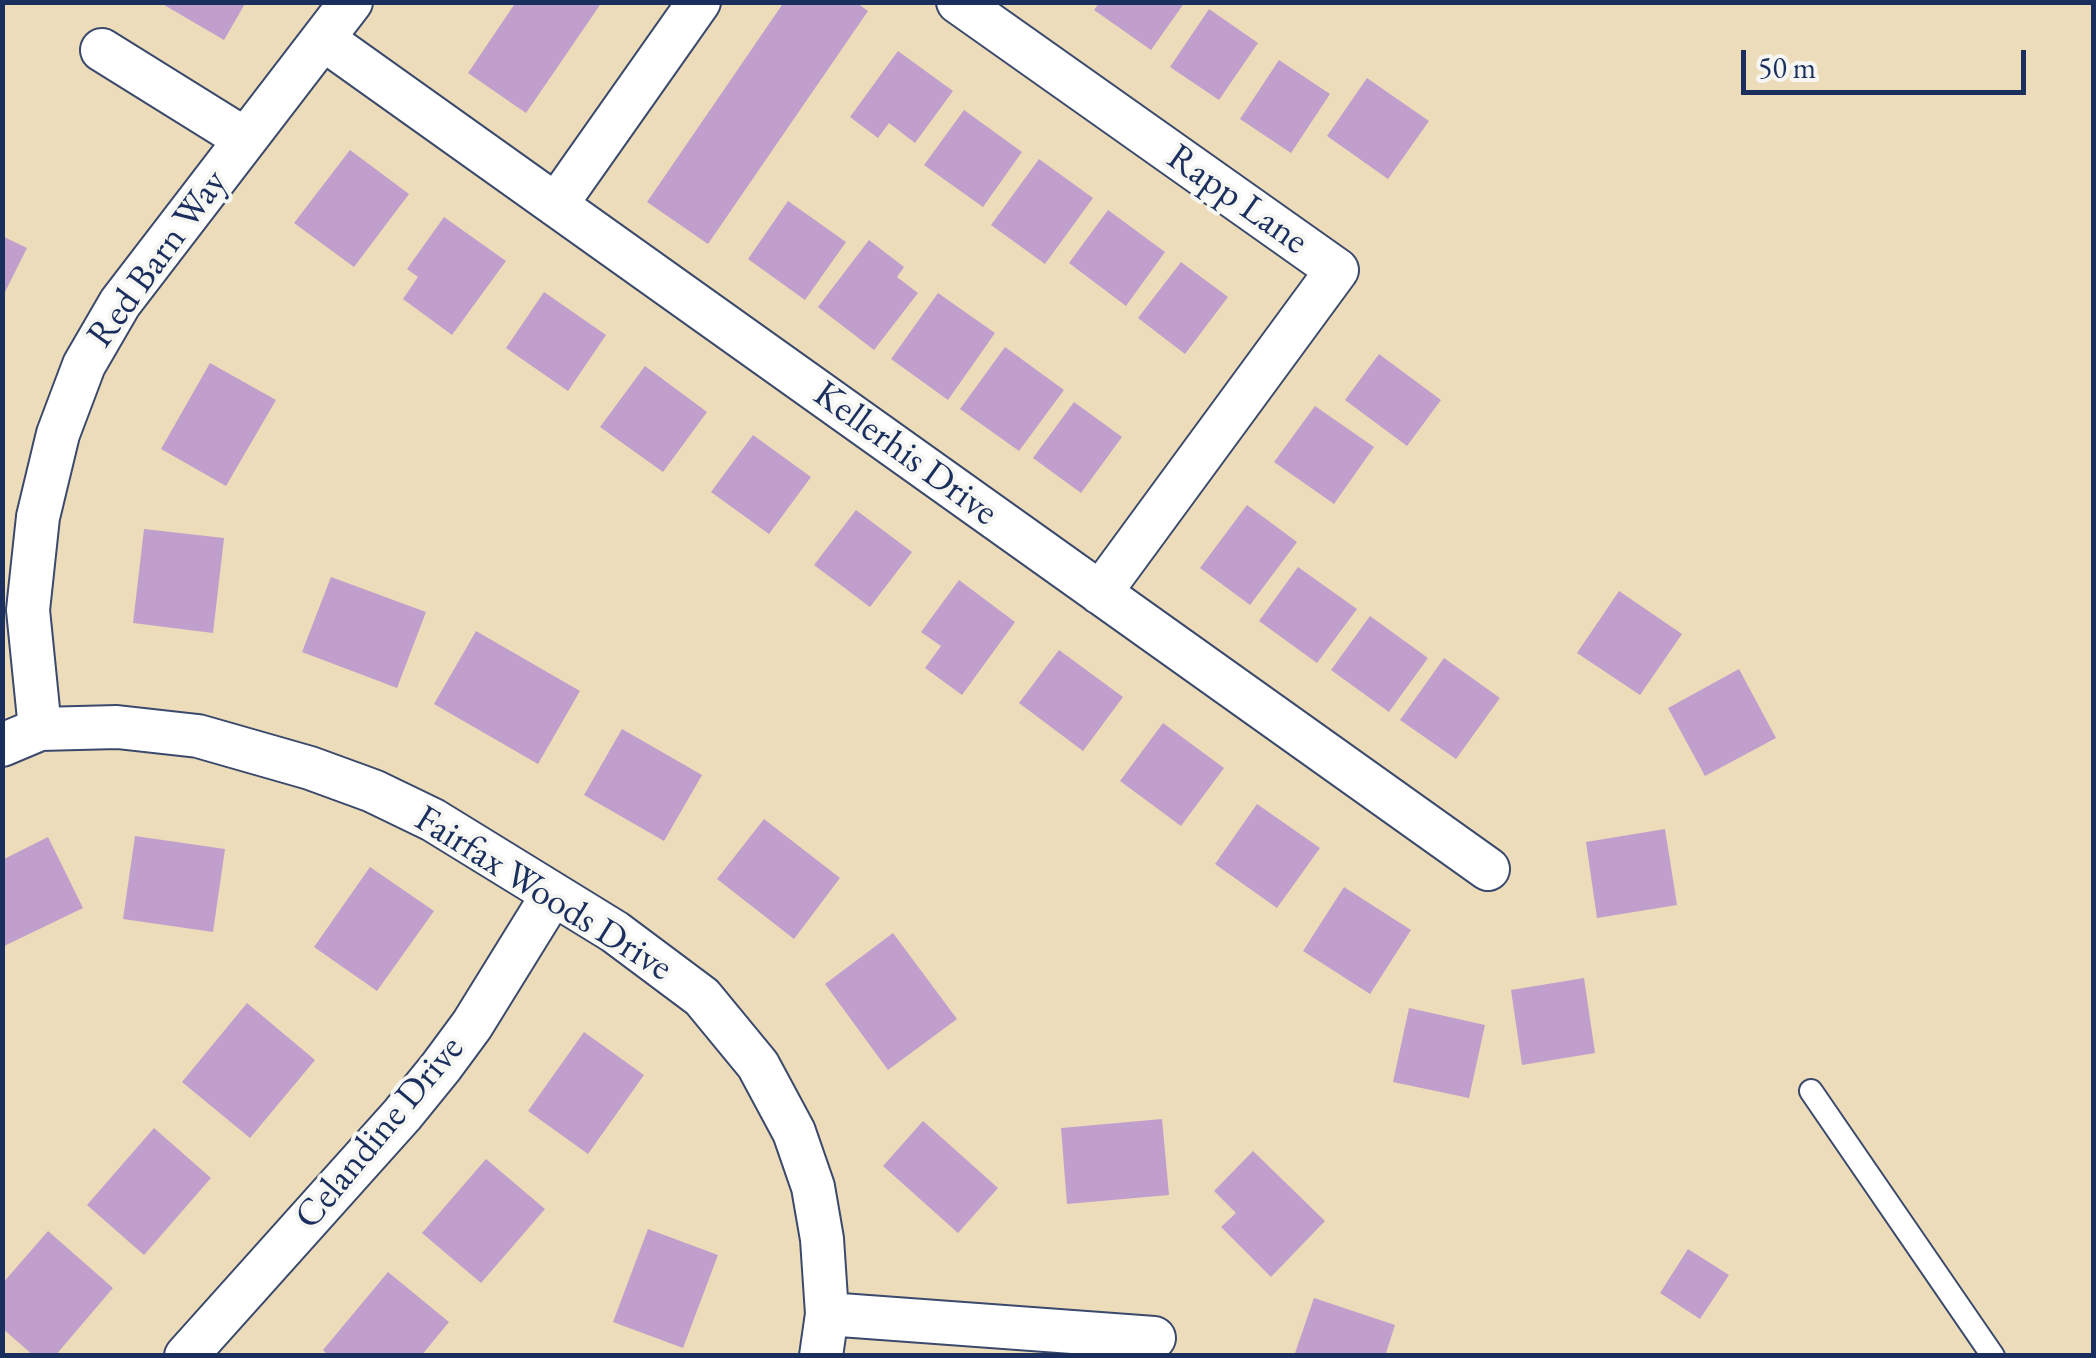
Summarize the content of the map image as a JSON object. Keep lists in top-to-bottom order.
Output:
{
  "streets": {
    "street": [
      "Rapp Lane",
      "Red Barn Way",
      "Kellerhis Drive",
      "Fairfax Woods Drive",
      "Celandine Drive"
    ]
  },
  "crossings": [
    ["Rapp Lane", "Kellerhis Drive"],
    ["Red Barn Way", "Kellerhis Drive"],
    ["Red Barn Way", "Fairfax Woods Drive"],
    ["Fairfax Woods Drive", "Celandine Drive"]
  ],
  "scale_bar": "50 m"
}
